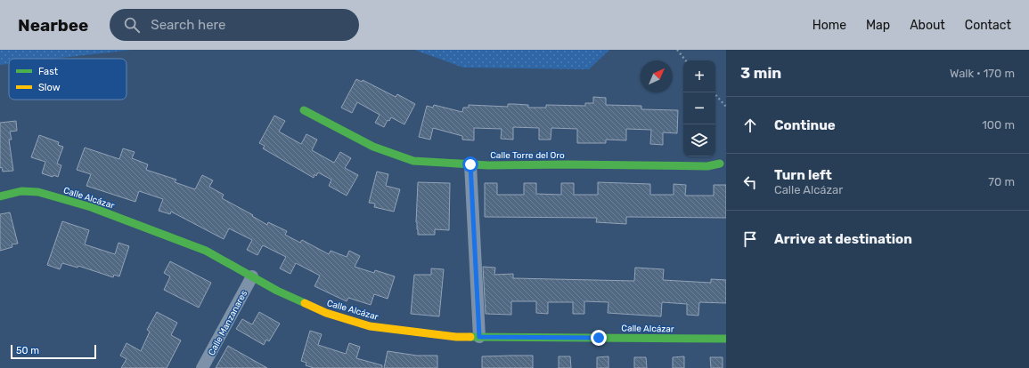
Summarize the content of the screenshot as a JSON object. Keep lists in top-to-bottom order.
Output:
{
  "streets": {
    "street": ["Calle Torre del Oro", "Calle Alcázar", "Calle Manzanares"]
  },
  "crossings": [
    ["Calle Alcázar", "Calle Manzanares"]
  ],
  "legend": ["Fast", "Slow"],
  "scale_bar": "50 m",
  "north": "top right",
  "page": {
    "header": "Nearbee",
    "search": "Search here",
    "nav": [
      "Home",
      "Map",
      "About",
      "Contact"
    ],
    "heading": ["3 min", "Walk · 170 m"],
    "map_buttons": ["+", "−"],
    "list": [
      ["Continue", "100 m"],
      ["Turn left", "Calle Alcázar", "70 m"],
      "Arrive at destination"
    ],
    "scale": "50 m"
  }
}
